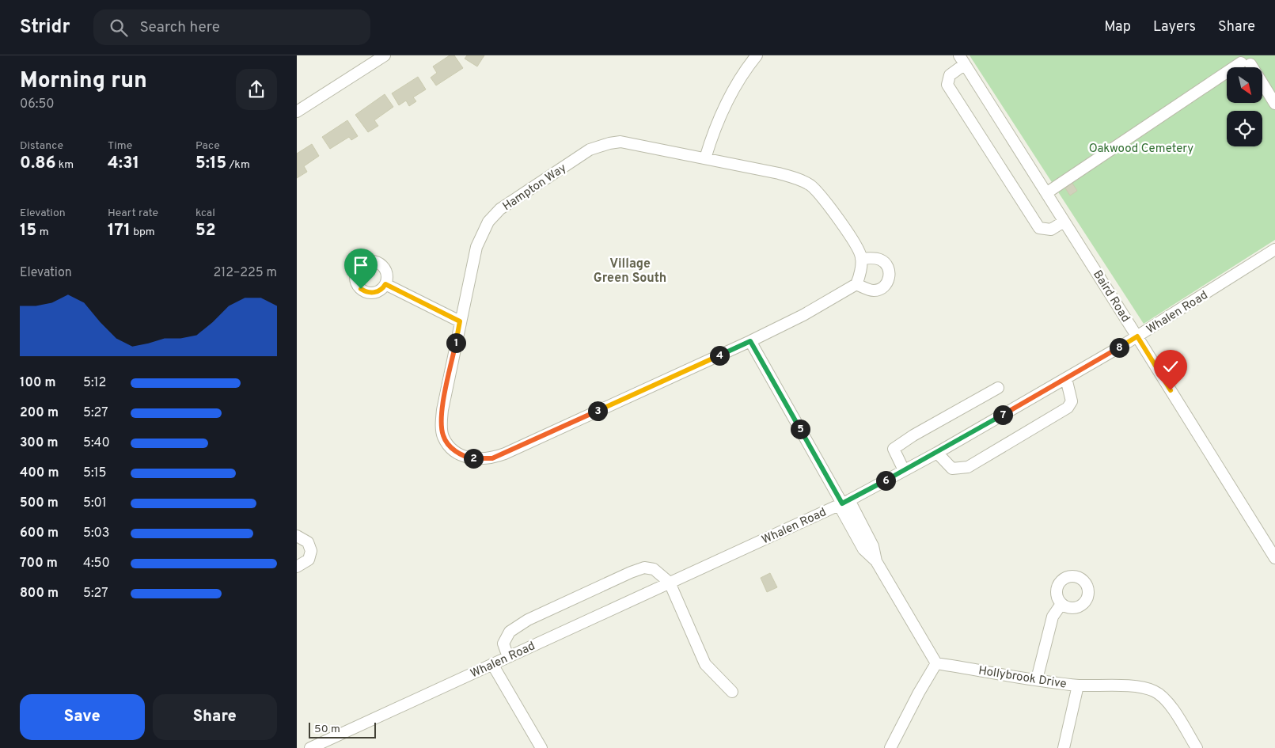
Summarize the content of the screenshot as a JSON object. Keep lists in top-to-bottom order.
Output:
{
  "streets": {
    "street": [
      "Hampton Way",
      "Baird Road",
      "Whalen Road",
      "Hollybrook Drive"
    ]
  },
  "crossings": [
    ["Baird Road", "Whalen Road"]
  ],
  "districts": ["Village Green South"],
  "parks": ["Oakwood Cemetery"],
  "scale_bar": "50 m",
  "north": "bottom right",
  "page": {
    "header": "Stridr",
    "search": "Search here",
    "nav": ["Map", "Layers", "Share"],
    "heading": ["Morning run", "06:50"],
    "stats": [
      ["Distance", "0.86 km"],
      ["Time", "4:31"],
      ["Pace", "5:15 /km"],
      ["Elevation", "15 m"],
      ["Heart rate", "171 bpm"],
      ["kcal", "52"]
    ],
    "chart": ["Elevation", "212–225 m"],
    "pins": [
      "1",
      "8",
      "4",
      "3",
      "7",
      "5",
      "2",
      "6"
    ],
    "list": [
      {
        "name": "100 m",
        "note": "5:12"
      },
      {
        "name": "200 m",
        "note": "5:27"
      },
      {
        "name": "300 m",
        "note": "5:40"
      },
      {
        "name": "400 m",
        "note": "5:15"
      },
      {
        "name": "500 m",
        "note": "5:01"
      },
      {
        "name": "600 m",
        "note": "5:03"
      },
      {
        "name": "700 m",
        "note": "4:50"
      },
      {
        "name": "800 m",
        "note": "5:27"
      }
    ],
    "buttons": ["Save", "Share"],
    "scale": "50 m"
  }
}
